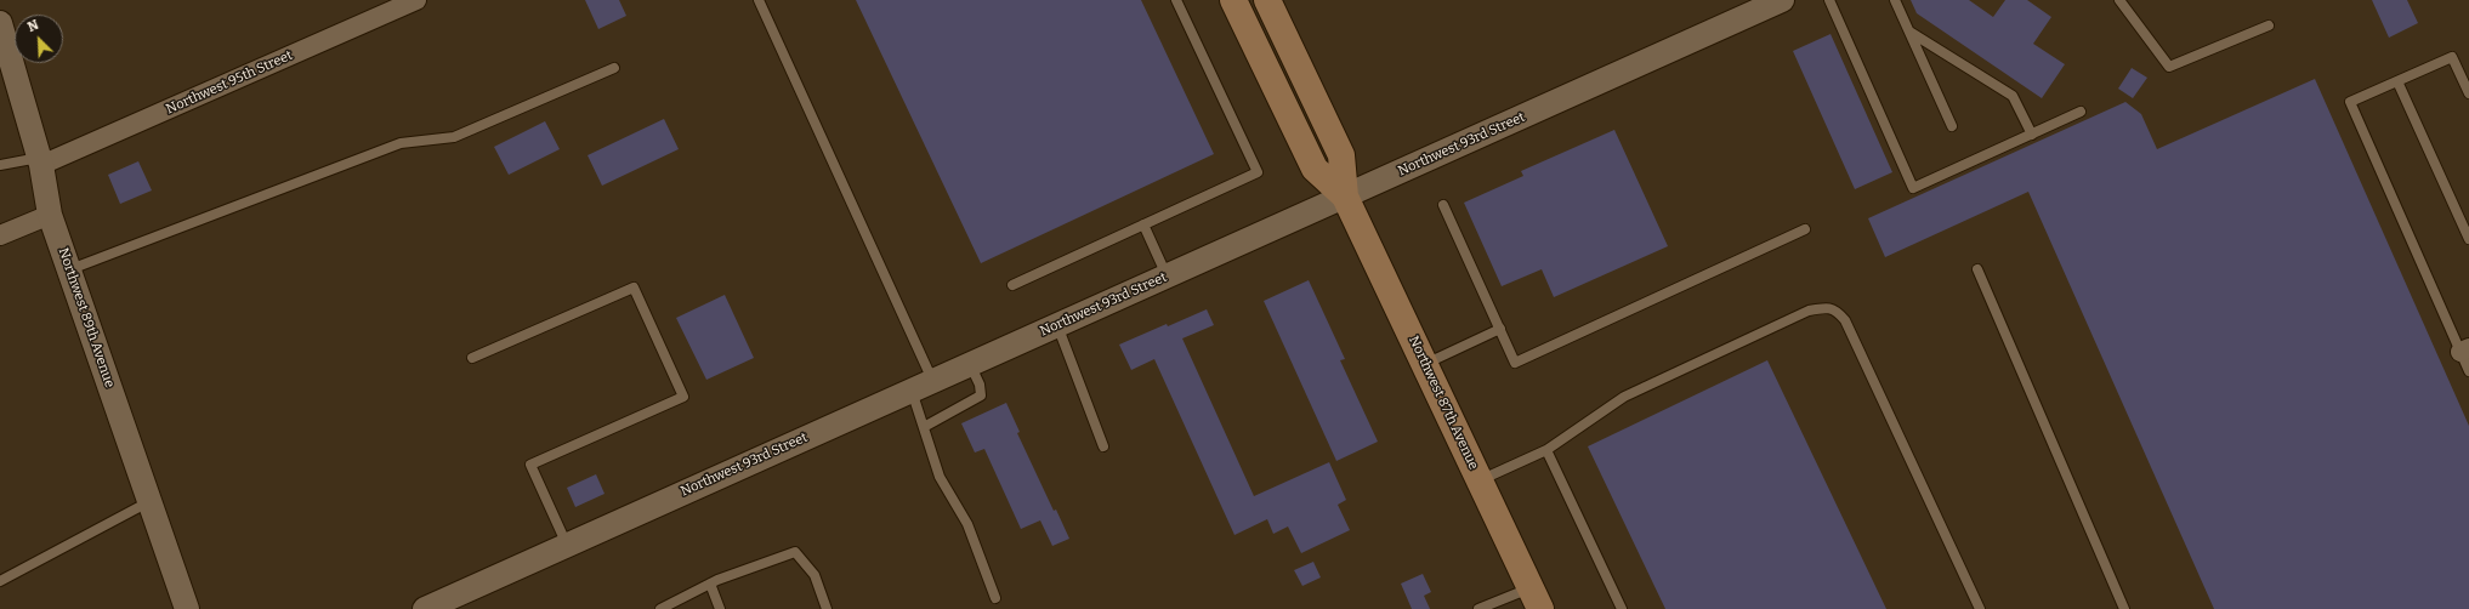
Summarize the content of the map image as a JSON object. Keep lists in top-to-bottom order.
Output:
{
  "streets": {
    "main road": ["Northwest 87th Avenue"],
    "street": ["Northwest 95th Street", "Northwest 93rd Street", "Northwest 89th Avenue"]
  },
  "crossings": [
    ["Northwest 95th Street", "Northwest 89th Avenue"],
    ["Northwest 93rd Street", "Northwest 87th Avenue"]
  ],
  "north": "top left"
}
